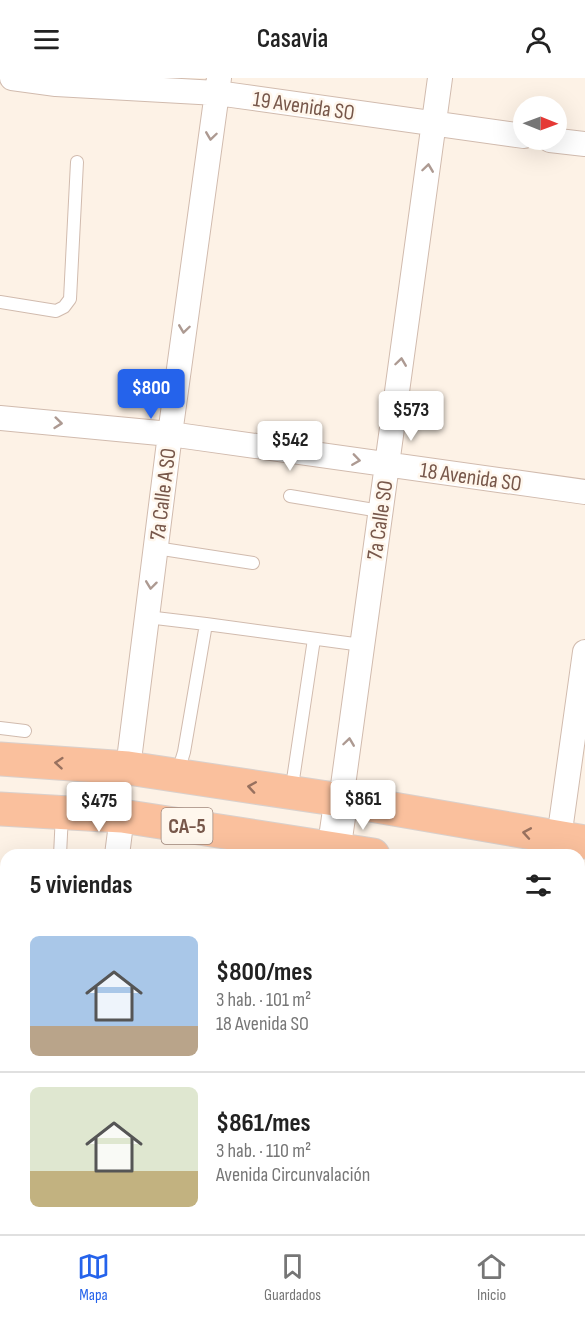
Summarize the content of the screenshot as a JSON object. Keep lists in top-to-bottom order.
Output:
{
  "streets": {
    "highway": ["CA-5"],
    "main road": ["7a Calle SO"],
    "street": ["19 Avenida SO", "18 Avenida SO", "7a Calle A SO"]
  },
  "crossings": [
    ["19 Avenida SO", "7a Calle A SO"],
    ["19 Avenida SO", "7a Calle SO"],
    ["18 Avenida SO", "7a Calle A SO"],
    ["18 Avenida SO", "7a Calle SO"],
    ["7a Calle A SO", "CA-5"],
    ["7a Calle SO", "CA-5"]
  ],
  "one_way": ["18 Avenida SO", "7a Calle A SO", "7a Calle SO"],
  "north": "right",
  "page": {
    "header": "Casavia",
    "price": [
      "$800",
      "$573",
      "$542",
      "$861",
      "$475"
    ],
    "heading": "5 viviendas",
    "list": [
      {
        "name": "$800/mes",
        "note": "3 hab. · 101 m² · 18 Avenida SO"
      },
      {
        "name": "$861/mes",
        "note": "3 hab. · 110 m² · Avenida Circunvalación"
      }
    ],
    "tabs": ["Mapa", "Guardados", "Inicio"]
  }
}
